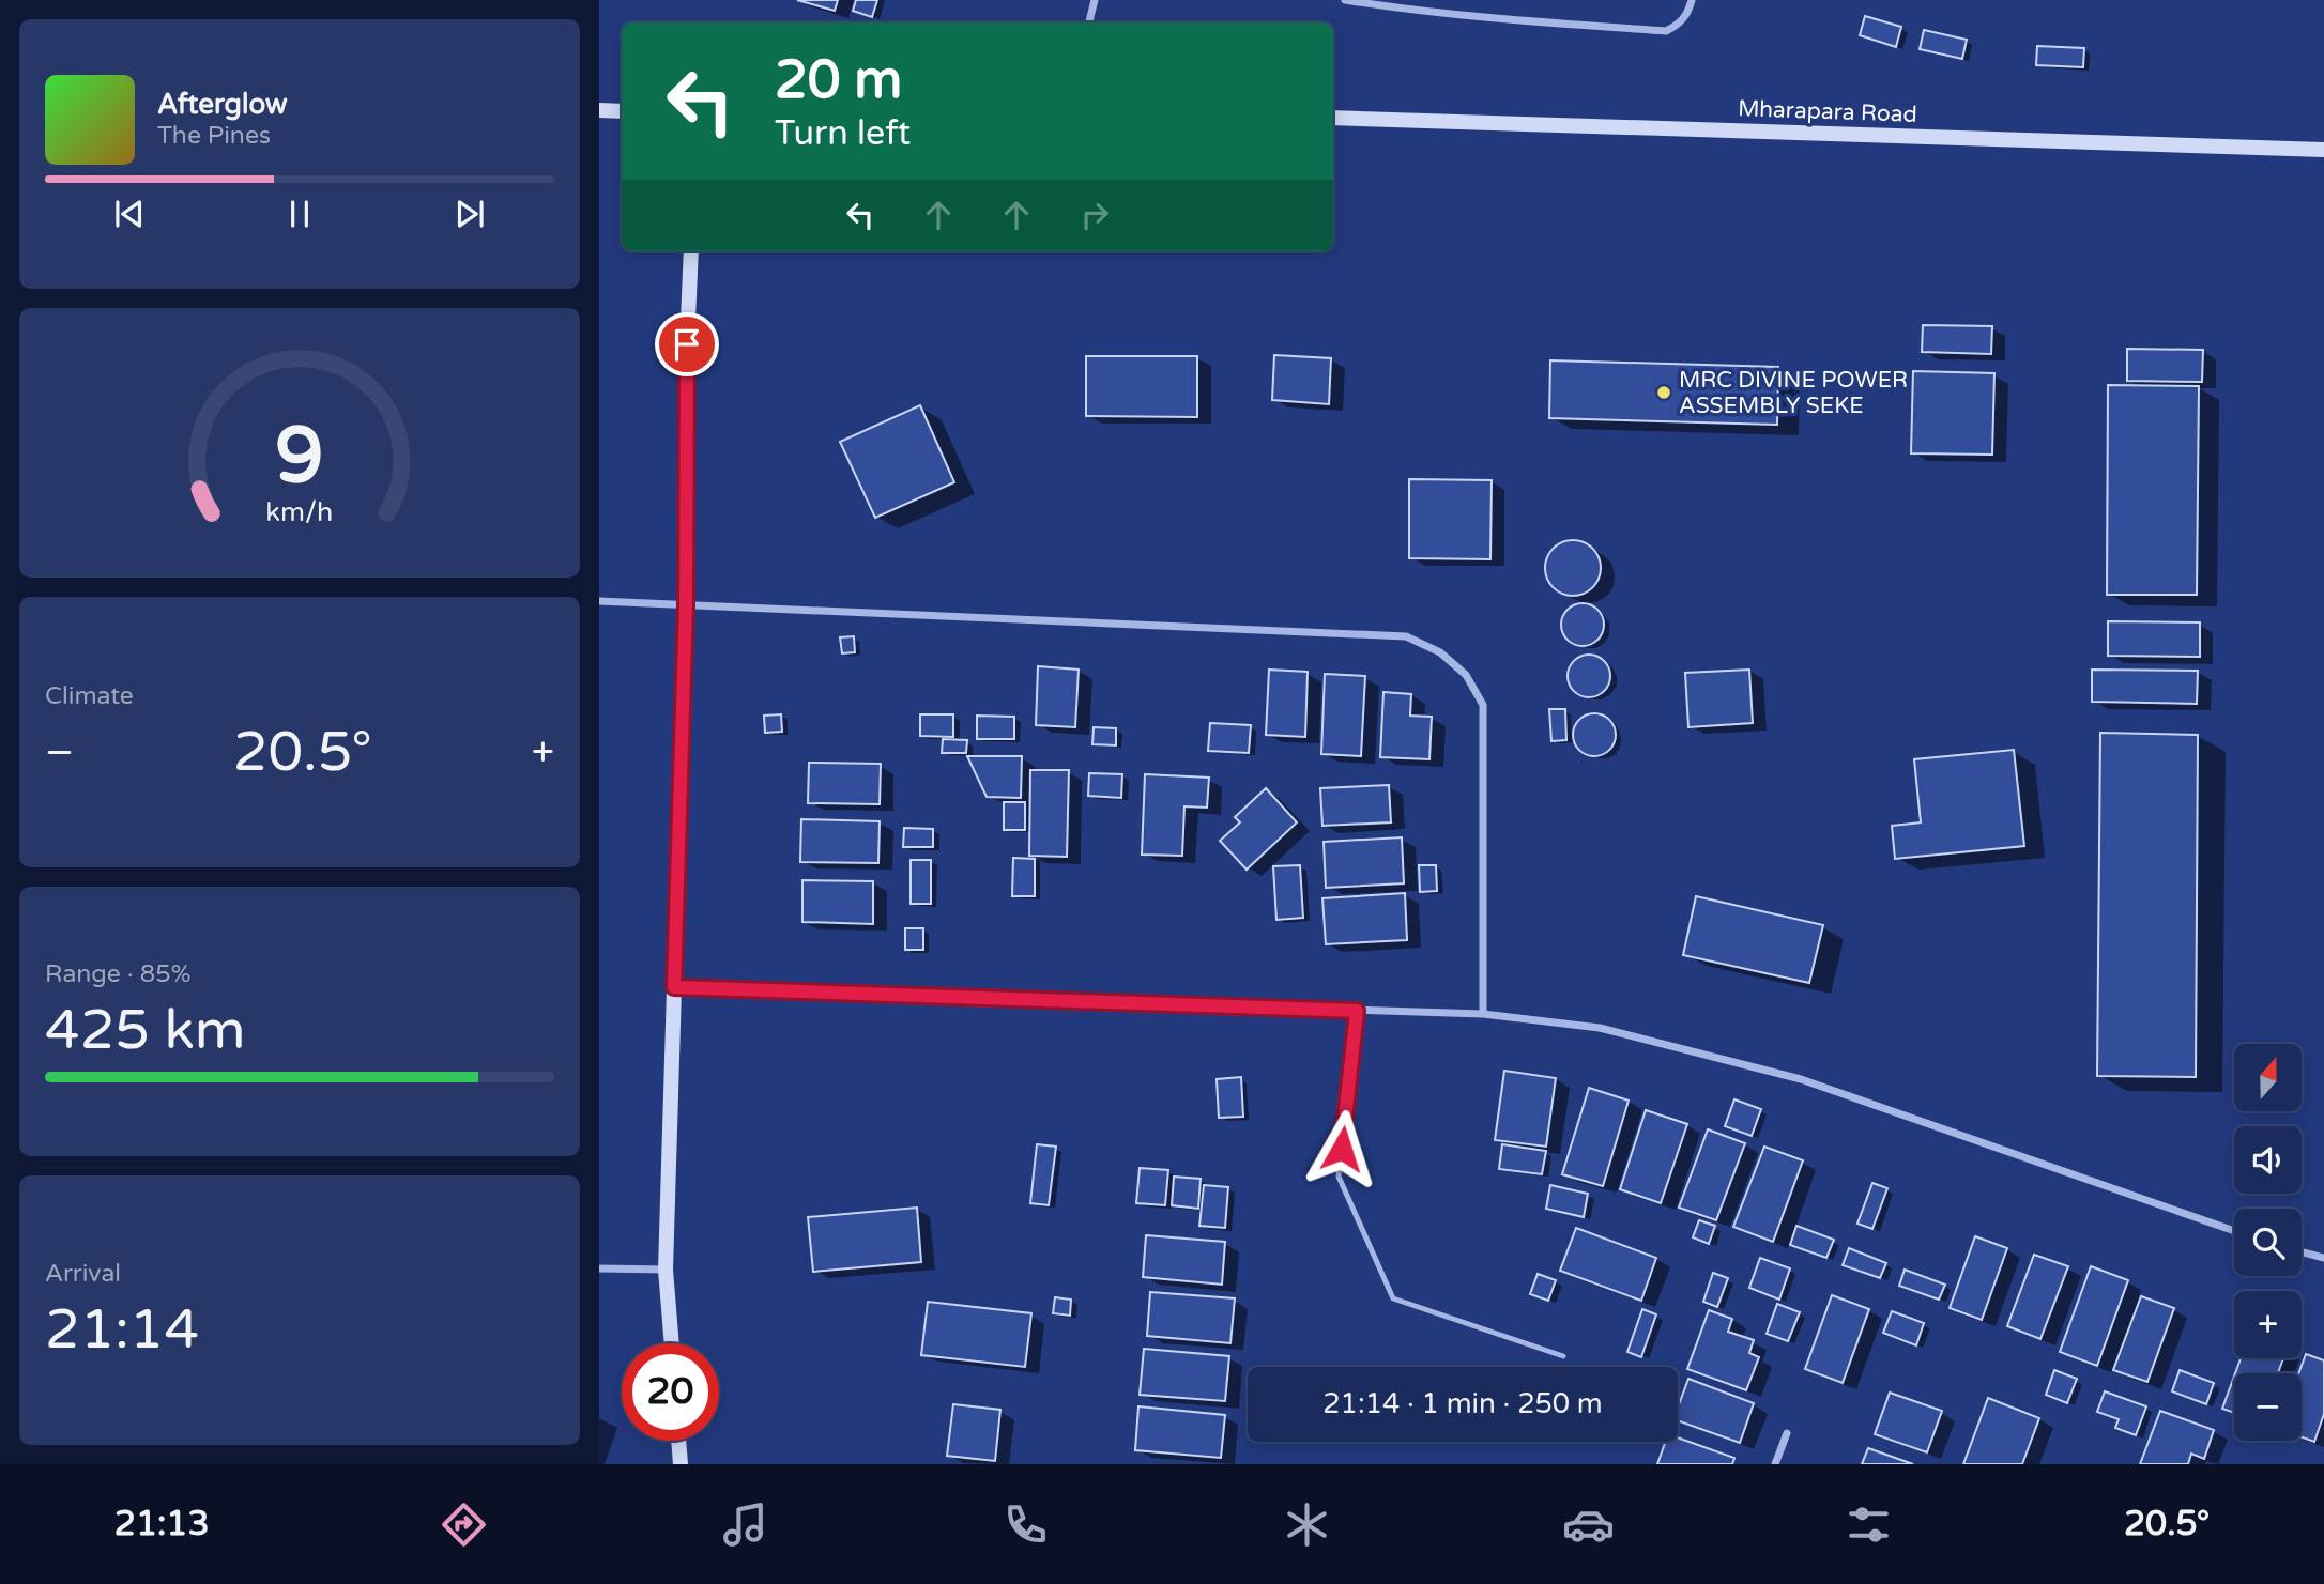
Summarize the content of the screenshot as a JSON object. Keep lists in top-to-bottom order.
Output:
{
  "streets": {
    "street": ["Mharapara Road"]
  },
  "places": ["MRC DIVINE POWER ASSEMBLY SEKE"],
  "north": "top",
  "page": {
    "turn": ["20 m", "Turn left"],
    "song": ["Afterglow", "The Pines"],
    "tile": [
      "Climate",
      ["Range · 85%", "425 km"],
      ["Arrival", "21:14"]
    ],
    "heat": ["−", "20.5°", "+"],
    "map_buttons": ["+", "−"],
    "limit": "20",
    "trip": "21:14 · 1 min · 250 m",
    "tabs": ["21:13", "20.5°"],
    "gauge": ["9", "km/h"]
  }
}
